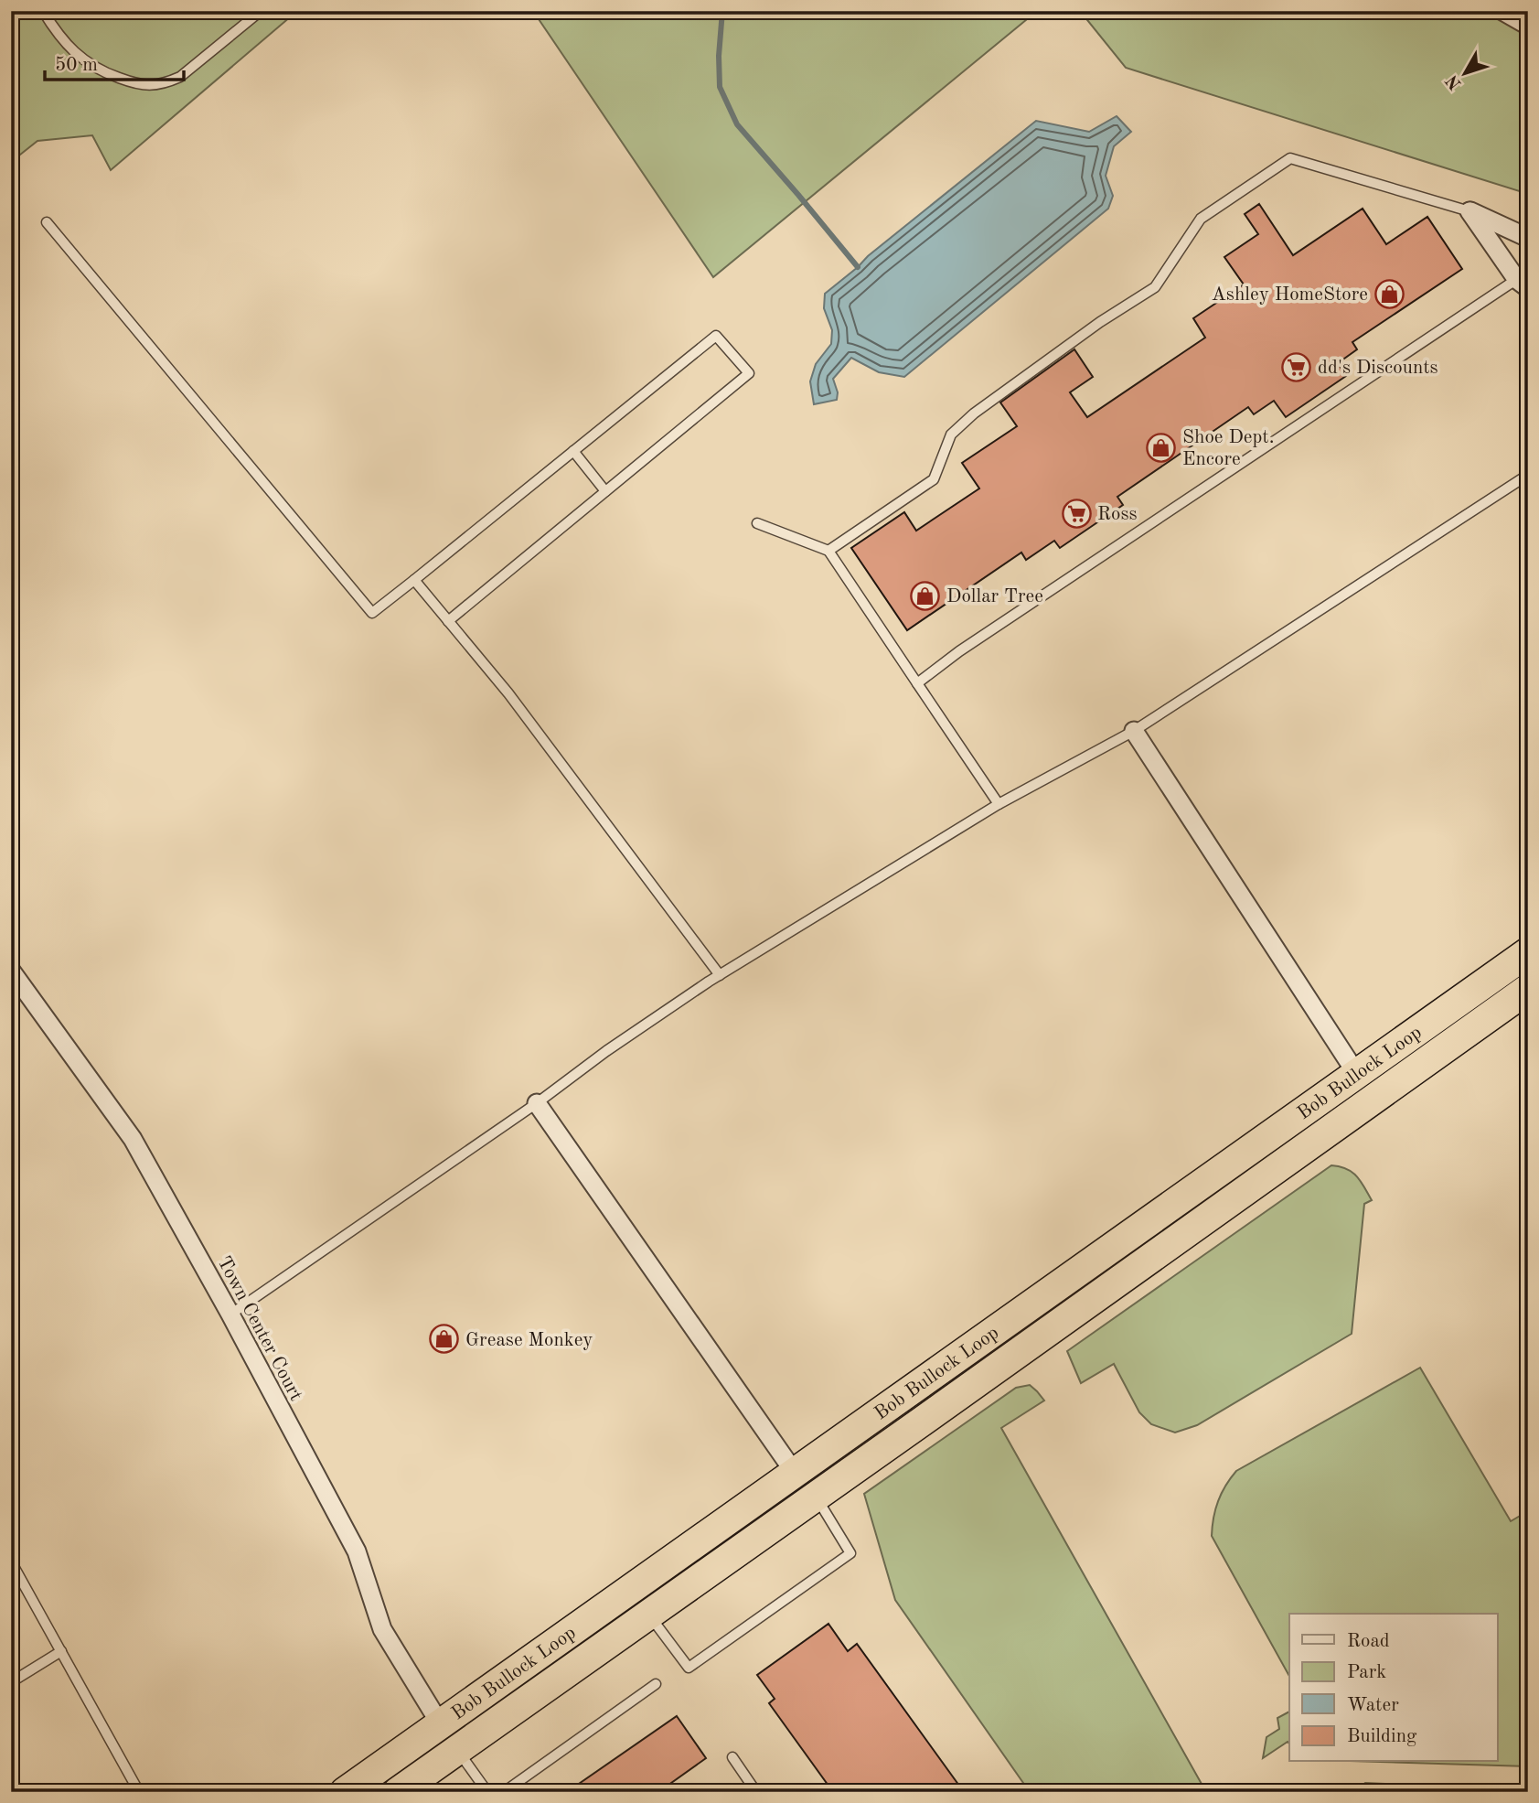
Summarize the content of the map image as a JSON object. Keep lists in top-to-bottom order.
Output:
{
  "streets": {
    "highway": ["Bob Bullock Loop"],
    "street": ["Town Center Court"]
  },
  "crossings": [
    ["Bob Bullock Loop", "Town Center Court"]
  ],
  "places": {
    "shop": [
      "Ashley HomeStore",
      "Shoe Dept. Encore",
      "Dollar Tree",
      "Grease Monkey"
    ],
    "supermarket": ["dd's Discounts", "Ross"]
  },
  "legend": [
    "Road",
    "Park",
    "Water",
    "Building"
  ],
  "scale_bar": "50 m",
  "north": "bottom left"
}
